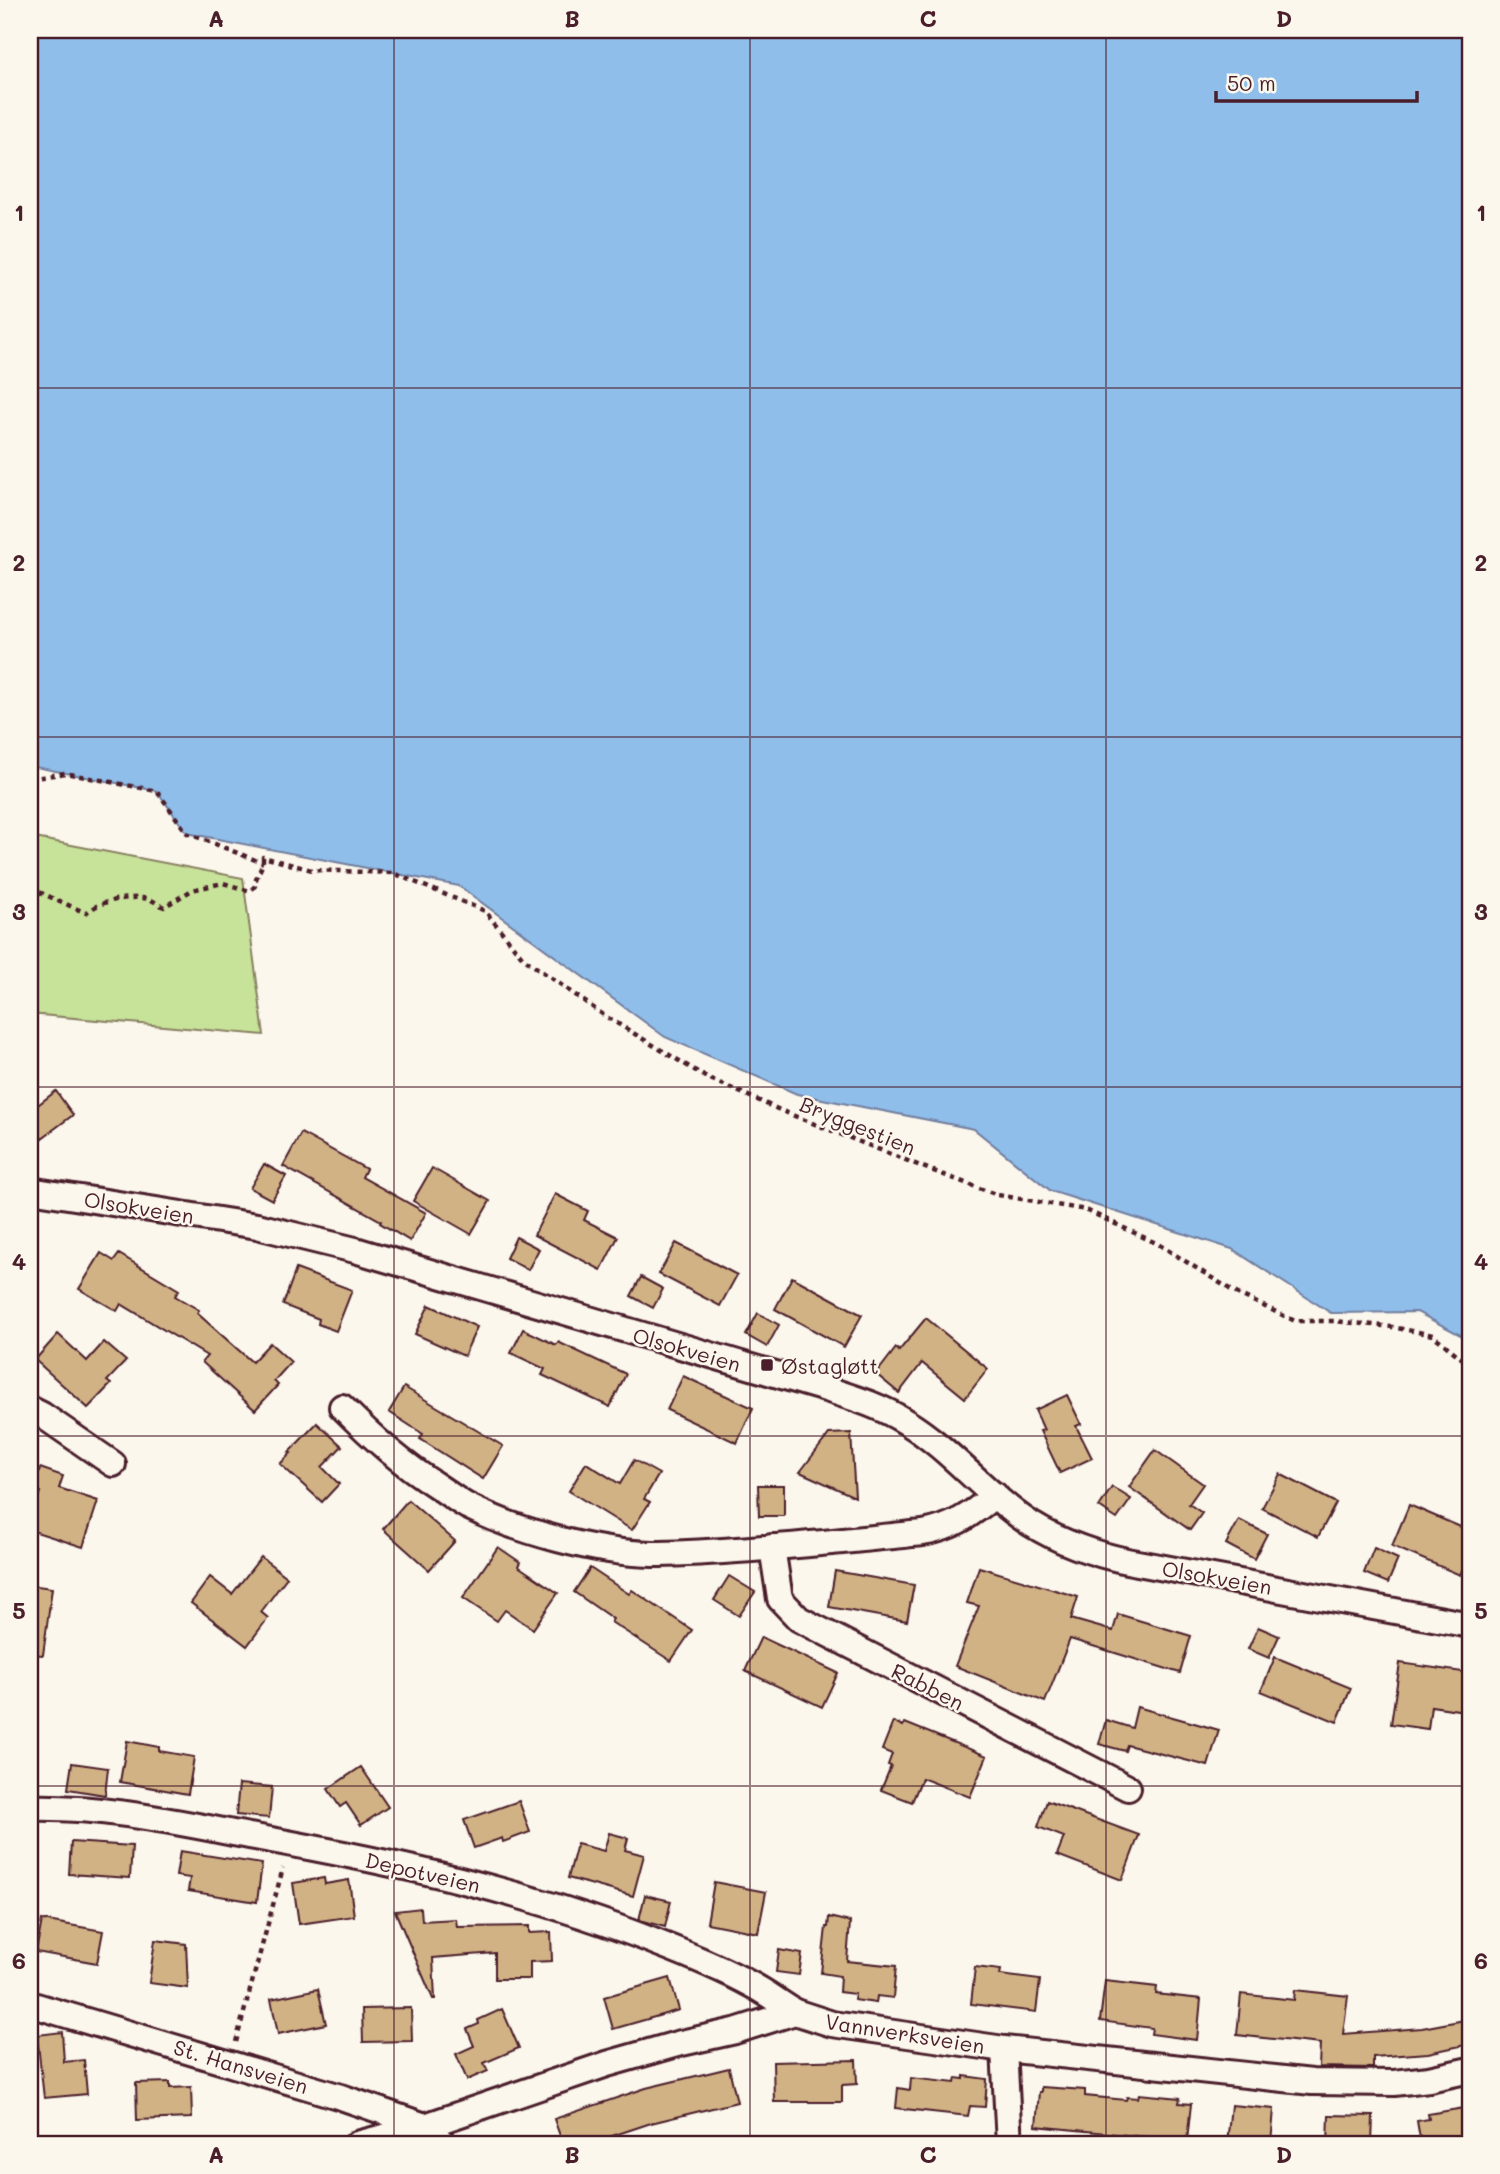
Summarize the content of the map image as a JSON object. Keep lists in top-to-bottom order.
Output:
{
  "streets": {
    "street": [
      "Olsokveien",
      "Rabben",
      "Depotveien",
      "Vannverksveien",
      "St. Hansveien"
    ],
    "path": ["Bryggestien"]
  },
  "crossings": [
    ["Depotveien", "Vannverksveien"],
    ["Vannverksveien", "St. Hansveien"]
  ],
  "places": {
    "transit": ["Østagløtt"]
  },
  "scale_bar": "50 m",
  "grid": {
    "columns": [
      "A",
      "B",
      "C",
      "D"
    ],
    "rows": [
      "1",
      "2",
      "3",
      "4",
      "5",
      "6"
    ]
  }
}
